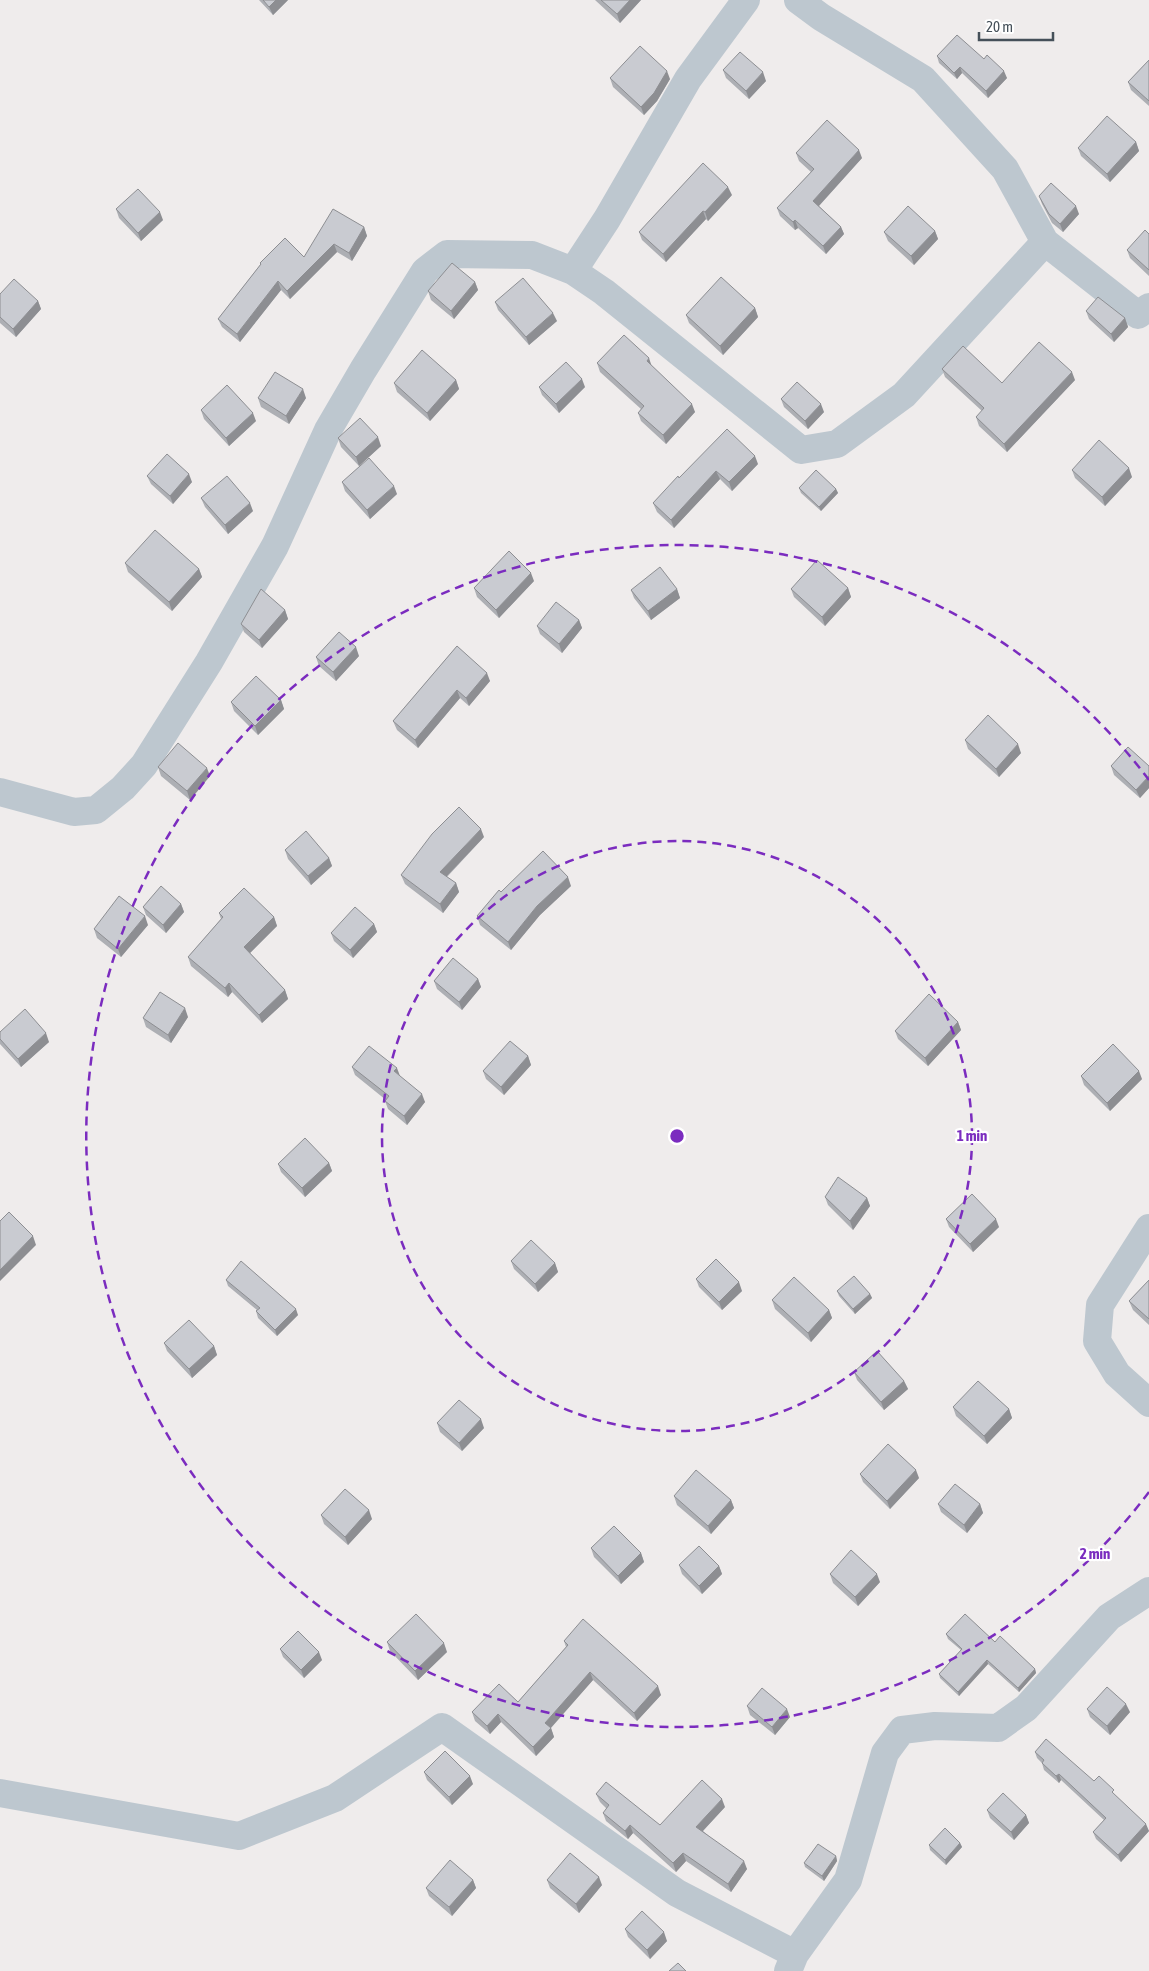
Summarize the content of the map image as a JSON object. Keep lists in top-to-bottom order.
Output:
{
  "scale_bar": "20 m",
  "rings": ["1 min", "2 min"]
}
